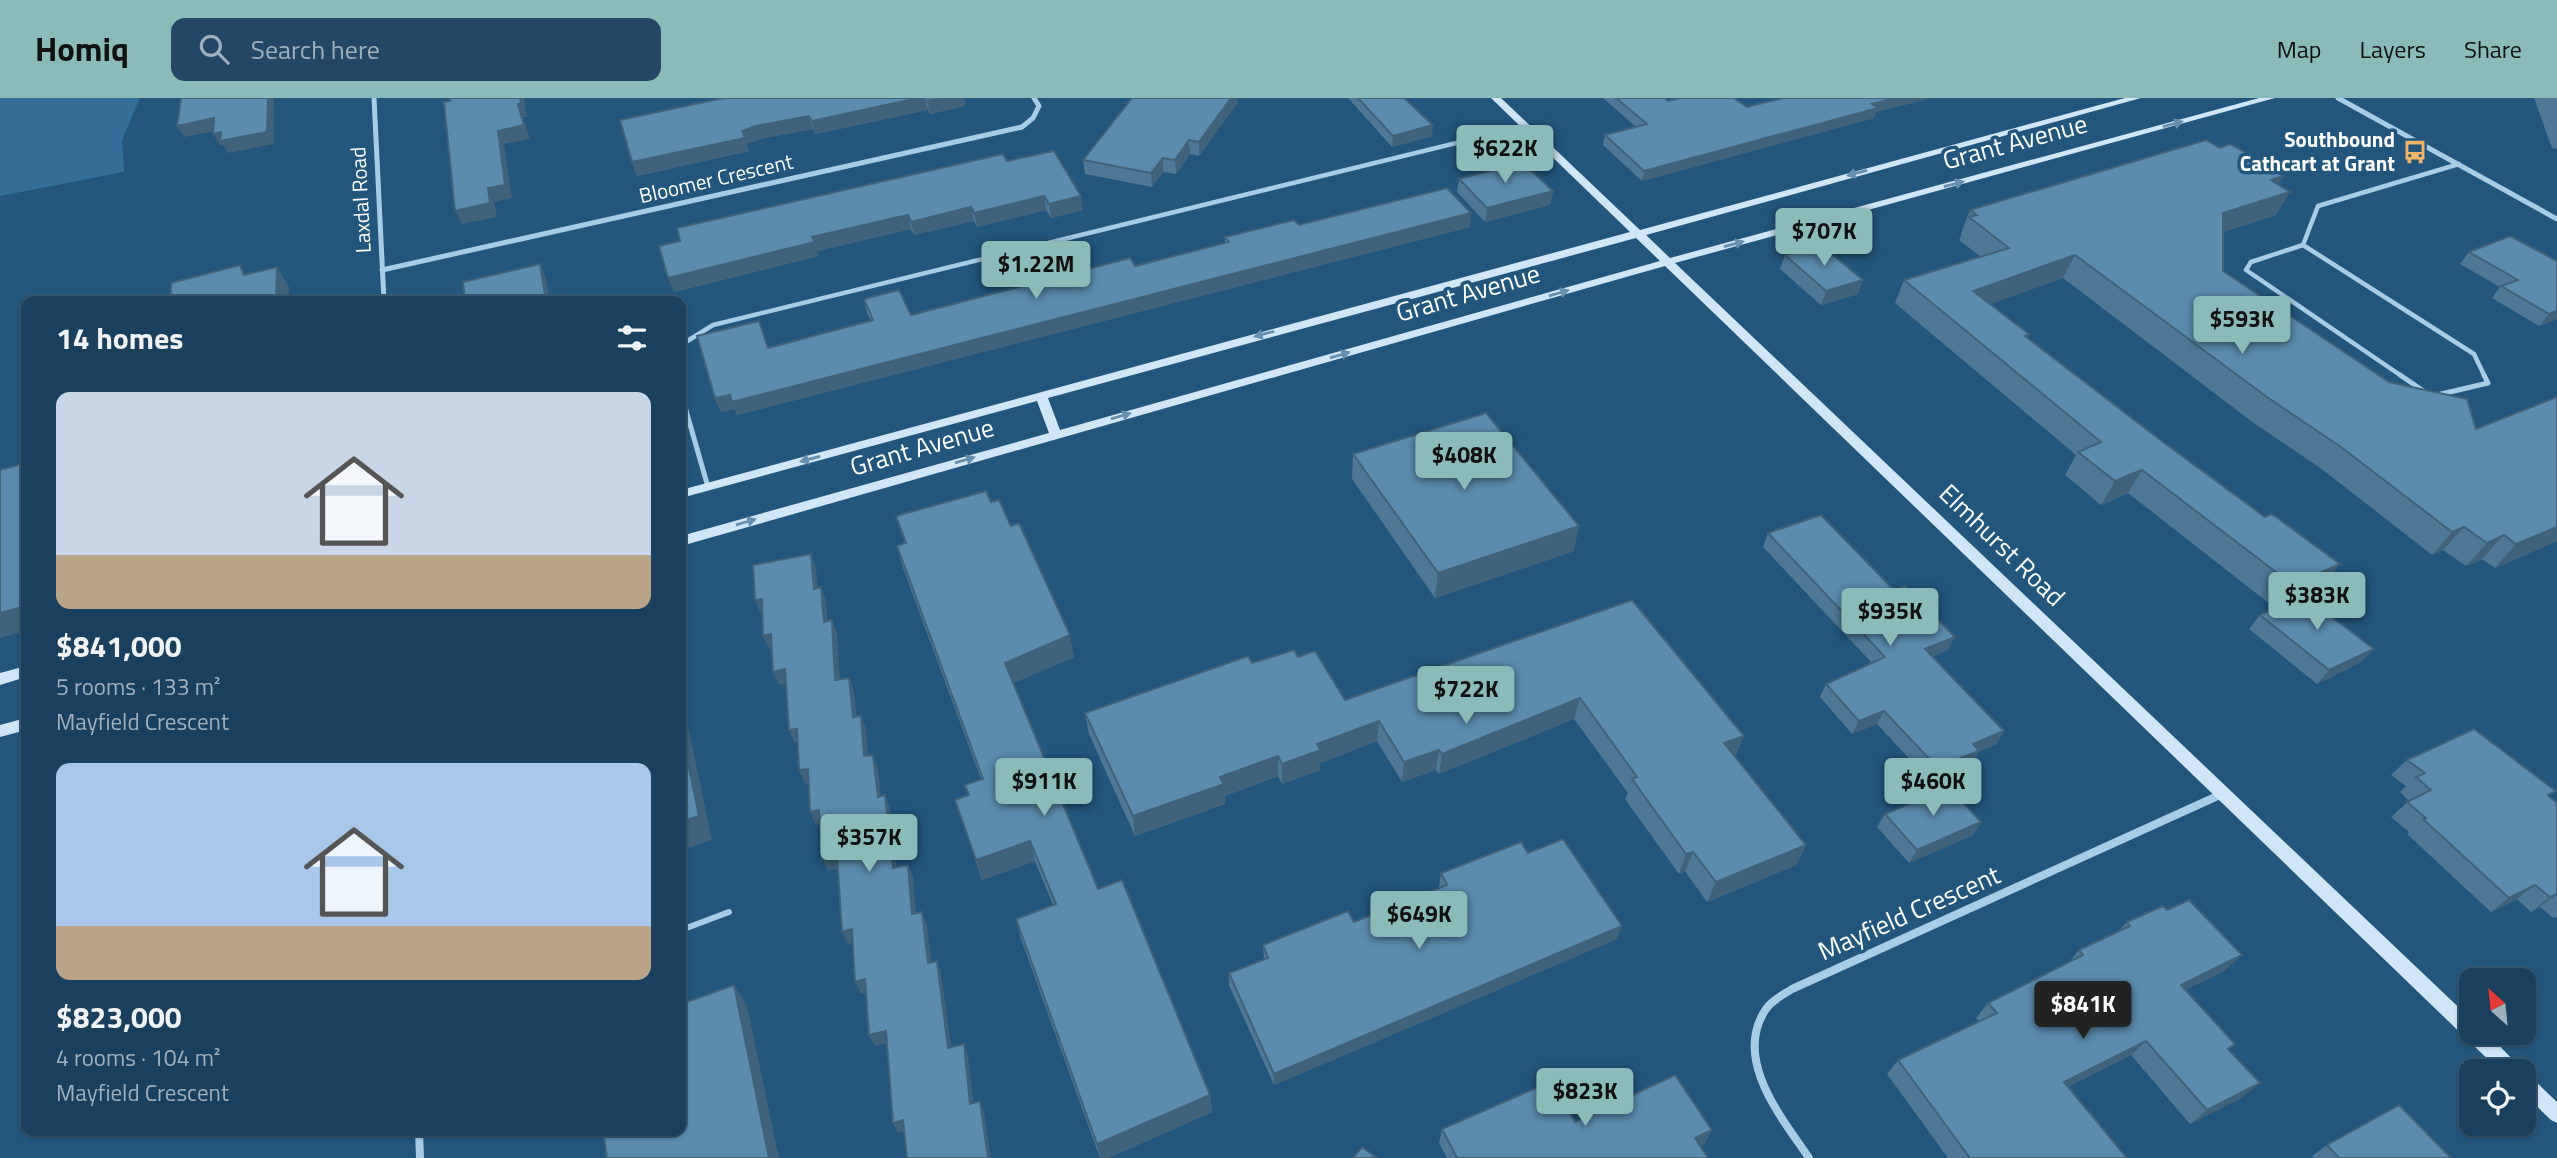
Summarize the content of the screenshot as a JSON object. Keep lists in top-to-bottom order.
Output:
{
  "streets": {
    "main road": ["Grant Avenue", "Elmhurst Road"],
    "street": ["Bloomer Crescent", "Laxdal Road", "Mayfield Crescent"]
  },
  "crossings": [
    ["Grant Avenue", "Elmhurst Road"],
    ["Bloomer Crescent", "Laxdal Road"],
    ["Elmhurst Road", "Mayfield Crescent"]
  ],
  "places": {
    "bus stop": ["Southbound Cathcart at Grant"]
  },
  "north": "top left",
  "page": {
    "header": "Homiq",
    "search": "Search here",
    "nav": ["Map", "Layers", "Share"],
    "price": [
      "$622K",
      "$707K",
      "$1.22M",
      "$593K",
      "$408K",
      "$383K",
      "$935K",
      "$722K",
      "$911K",
      "$460K",
      "$357K",
      "$649K",
      "$841K",
      "$823K"
    ],
    "heading": "14 homes",
    "list": [
      {
        "name": "$841,000",
        "note": "5 rooms · 133 m² · Mayfield Crescent"
      },
      {
        "name": "$823,000",
        "note": "4 rooms · 104 m² · Mayfield Crescent"
      }
    ]
  }
}
